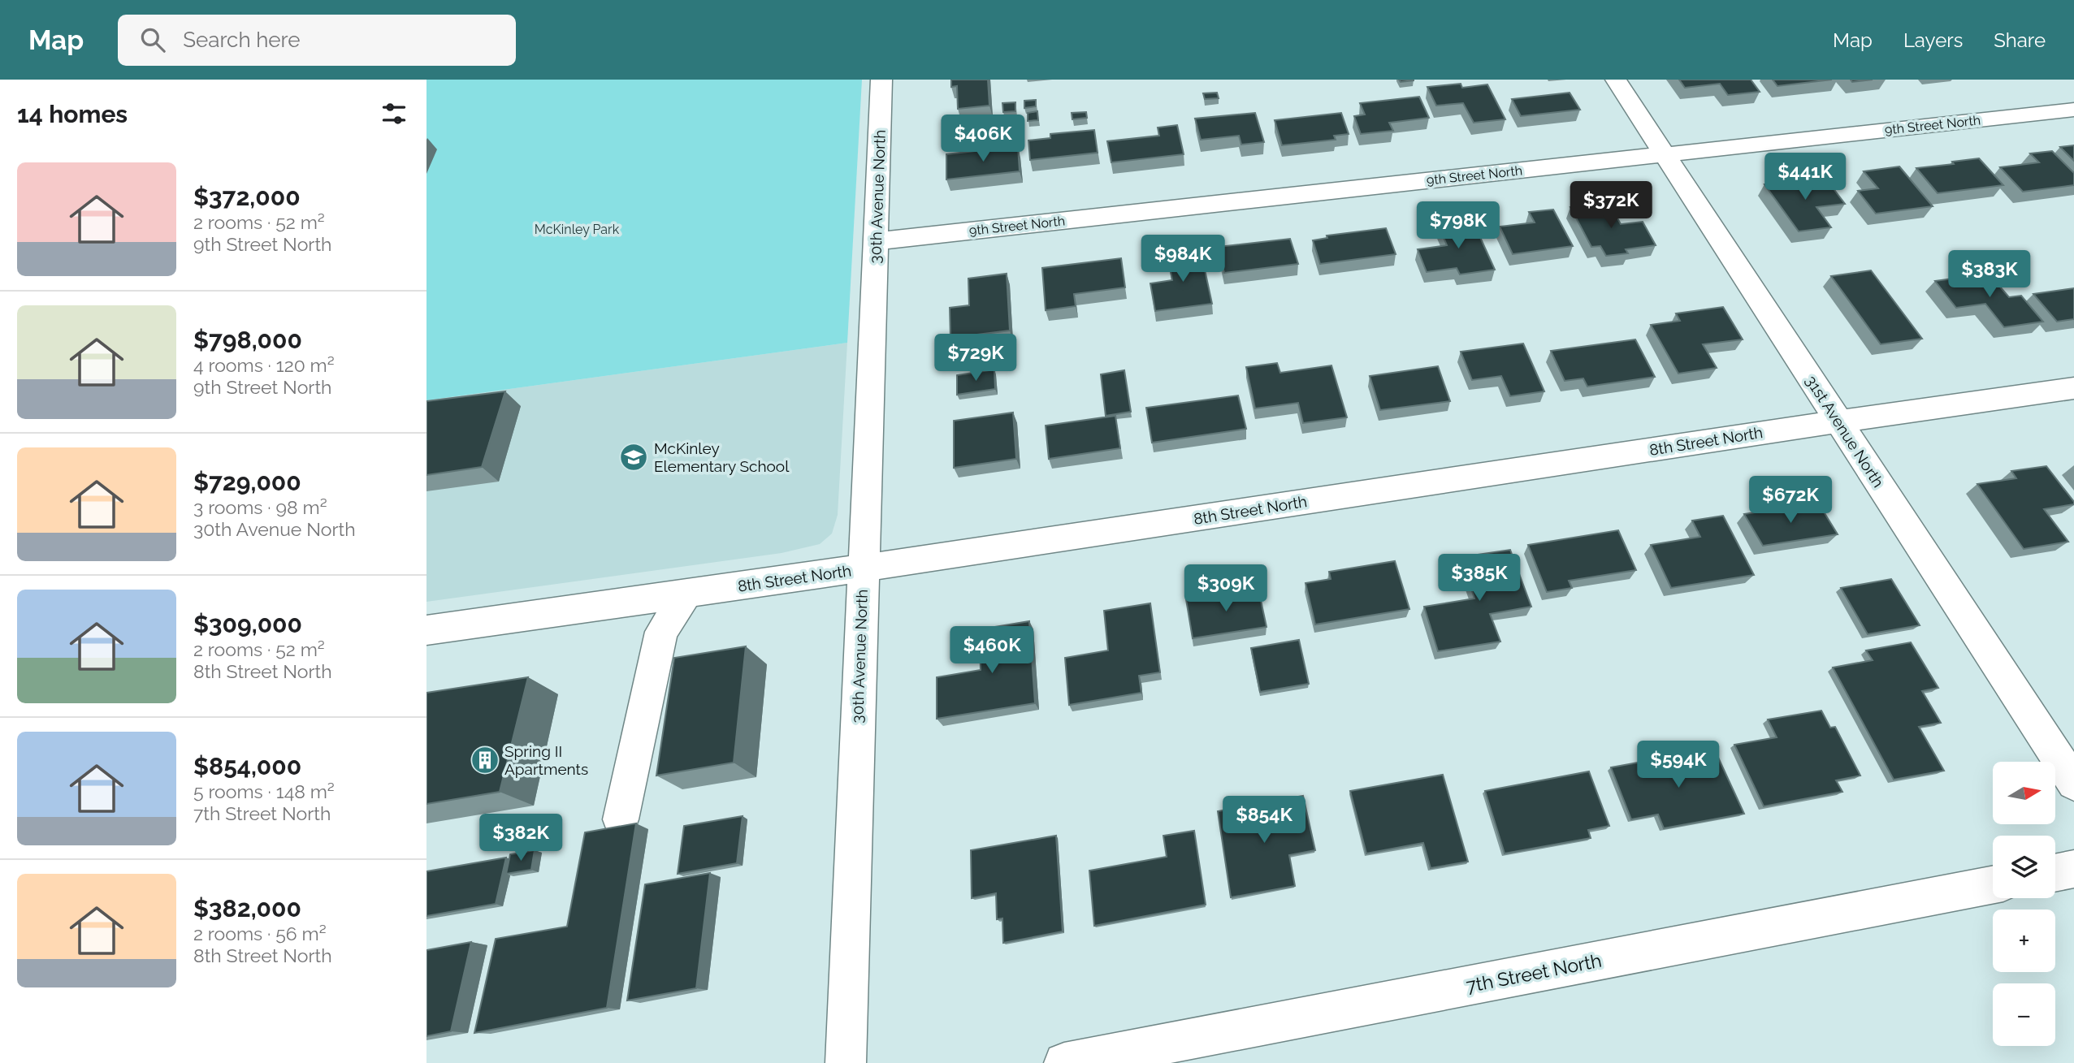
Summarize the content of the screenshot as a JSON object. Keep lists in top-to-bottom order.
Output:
{
  "streets": {
    "street": [
      "9th Street North",
      "30th Avenue North",
      "31st Avenue North",
      "8th Street North",
      "7th Street North"
    ]
  },
  "crossings": [
    ["9th Street North", "30th Avenue North"],
    ["9th Street North", "31st Avenue North"],
    ["30th Avenue North", "8th Street North"],
    ["31st Avenue North", "8th Street North"]
  ],
  "parks": ["McKinley Park"],
  "places": {
    "school or university": ["McKinley Elementary School"],
    "building": ["Spring II Apartments"]
  },
  "north": "right",
  "page": {
    "header": "Map",
    "search": "Search here",
    "nav": ["Map", "Layers", "Share"],
    "heading": "14 homes",
    "price": [
      "$406K",
      "$441K",
      "$372K",
      "$798K",
      "$984K",
      "$383K",
      "$729K",
      "$672K",
      "$385K",
      "$309K",
      "$460K",
      "$594K",
      "$854K",
      "$382K"
    ],
    "list": [
      {
        "name": "$372,000",
        "note": "2 rooms · 52 m² · 9th Street North"
      },
      {
        "name": "$798,000",
        "note": "4 rooms · 120 m² · 9th Street North"
      },
      {
        "name": "$729,000",
        "note": "3 rooms · 98 m² · 30th Avenue North"
      },
      {
        "name": "$309,000",
        "note": "2 rooms · 52 m² · 8th Street North"
      },
      {
        "name": "$854,000",
        "note": "5 rooms · 148 m² · 7th Street North"
      },
      {
        "name": "$382,000",
        "note": "2 rooms · 56 m² · 8th Street North"
      }
    ],
    "map_buttons": ["+", "−"]
  }
}
